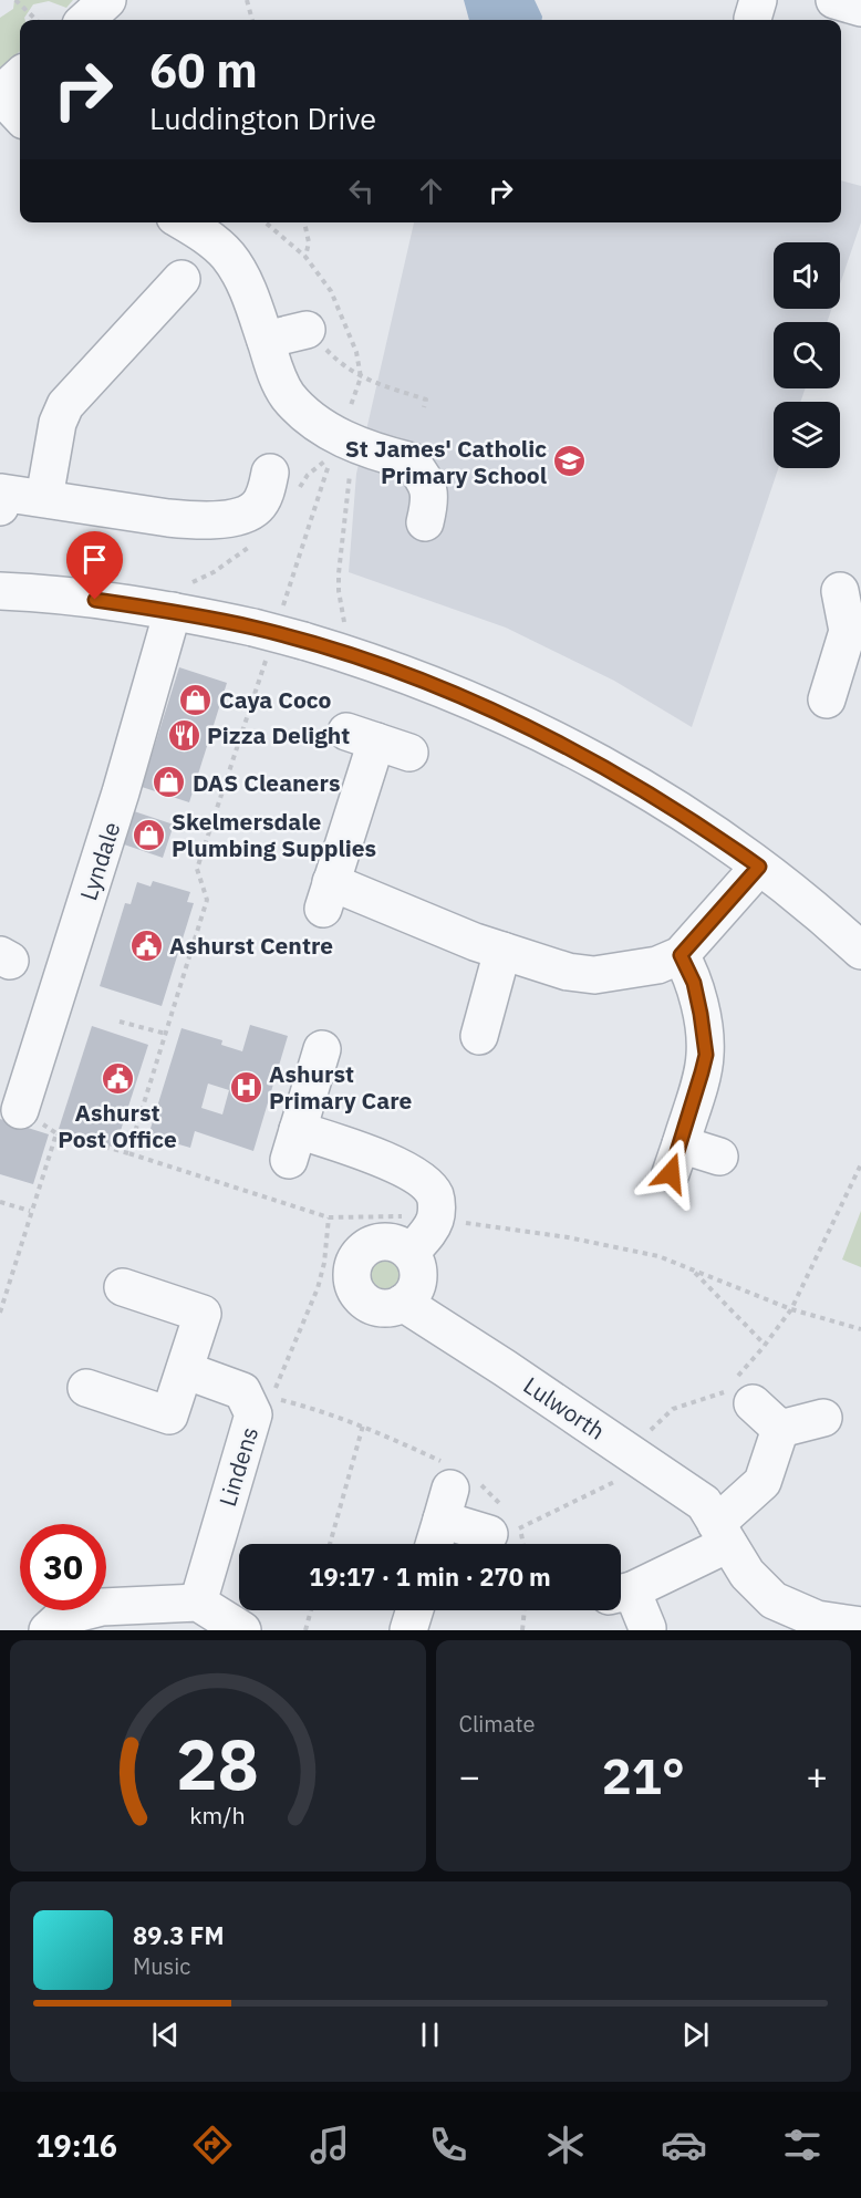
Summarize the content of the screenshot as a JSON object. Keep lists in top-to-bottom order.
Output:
{
  "streets": {
    "street": ["Lyndale", "Lulworth", "Lindens"]
  },
  "places": {
    "school or university": ["St James' Catholic Primary School"],
    "shop": ["Caya Coco", "DAS Cleaners", "Skelmersdale Plumbing Supplies"],
    "restaurant": ["Pizza Delight"],
    "public building": ["Ashurst Centre", "Ashurst Post Office"],
    "hospital": ["Ashurst Primary Care"]
  },
  "page": {
    "turn": ["60 m", "Luddington Drive"],
    "limit": "30",
    "trip": "19:17 · 1 min · 270 m",
    "tile": "Climate",
    "heat": ["−", "21°", "+"],
    "song": ["89.3 FM", "Music"],
    "tabs": "19:16",
    "gauge": ["28", "km/h"]
  }
}
